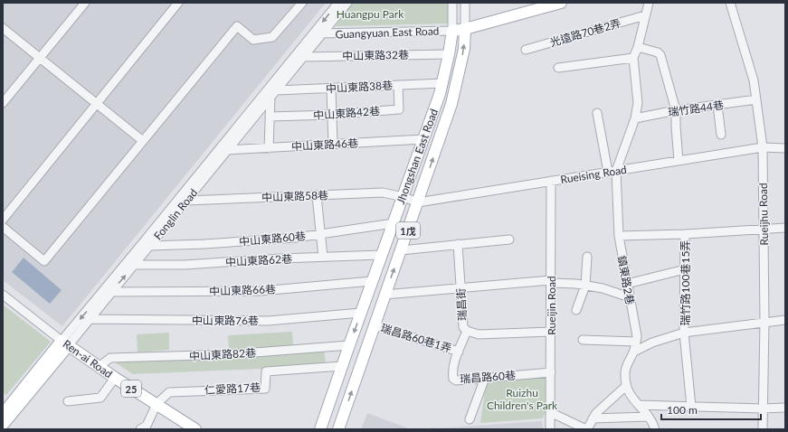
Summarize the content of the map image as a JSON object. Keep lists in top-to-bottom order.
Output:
{
  "streets": {
    "main road": [
      "Jhongshan East Road",
      "Fonglin Road",
      "1戊",
      "Ren-ai Road",
      "25"
    ],
    "street": [
      "Guangyuan East Road",
      "光遠路70巷2弄",
      "中山東路32巷",
      "中山東路38巷",
      "瑞竹路44巷",
      "中山東路42巷",
      "中山東路46巷",
      "Rueising Road",
      "中山東路58巷",
      "Rueijhu Road",
      "中山東路60巷",
      "中山東路62巷",
      "鎮東路2巷",
      "瑞竹路100巷15弄",
      "中山東路66巷",
      "瑞昌街",
      "Rueijin Road",
      "中山東路76巷",
      "瑞昌路60巷1弄",
      "中山東路82巷",
      "瑞昌路60巷",
      "仁愛路17巷"
    ]
  },
  "crossings": [
    ["Guangyuan East Road", "Jhongshan East Road"],
    ["Guangyuan East Road", "Fonglin Road"],
    ["中山東路32巷", "Jhongshan East Road"],
    ["中山東路32巷", "Fonglin Road"],
    ["中山東路38巷", "中山東路42巷"],
    ["中山東路38巷", "Jhongshan East Road"],
    ["中山東路38巷", "Fonglin Road"],
    ["瑞竹路44巷", "Rueijhu Road"],
    ["中山東路46巷", "Jhongshan East Road"],
    ["中山東路46巷", "Fonglin Road"],
    ["Jhongshan East Road", "Rueising Road"],
    ["Jhongshan East Road", "中山東路58巷"],
    ["Jhongshan East Road", "中山東路60巷"],
    ["Jhongshan East Road", "中山東路62巷"],
    ["Jhongshan East Road", "中山東路66巷"],
    ["Jhongshan East Road", "中山東路76巷"],
    ["Jhongshan East Road", "瑞昌路60巷1弄"],
    ["Jhongshan East Road", "中山東路82巷"],
    ["Jhongshan East Road", "仁愛路17巷"],
    ["Rueising Road", "中山東路58巷"],
    ["Rueising Road", "Rueijhu Road"],
    ["Rueising Road", "鎮東路2巷"],
    ["Rueising Road", "Rueijin Road"],
    ["中山東路58巷", "Fonglin Road"],
    ["Fonglin Road", "中山東路60巷"],
    ["Fonglin Road", "中山東路62巷"],
    ["Fonglin Road", "中山東路66巷"],
    ["Fonglin Road", "中山東路76巷"],
    ["Fonglin Road", "Ren-ai Road"],
    ["瑞昌街", "Rueijin Road"],
    ["瑞昌街", "瑞昌路60巷"],
    ["Rueijin Road", "瑞昌路60巷"],
    ["瑞昌路60巷1弄", "瑞昌路60巷"],
    ["中山東路82巷", "Ren-ai Road"],
    ["Ren-ai Road", "仁愛路17巷"]
  ],
  "parks": ["Huangpu Park", "Ruizhu Children's Park"],
  "scale_bar": "100 m"
}
